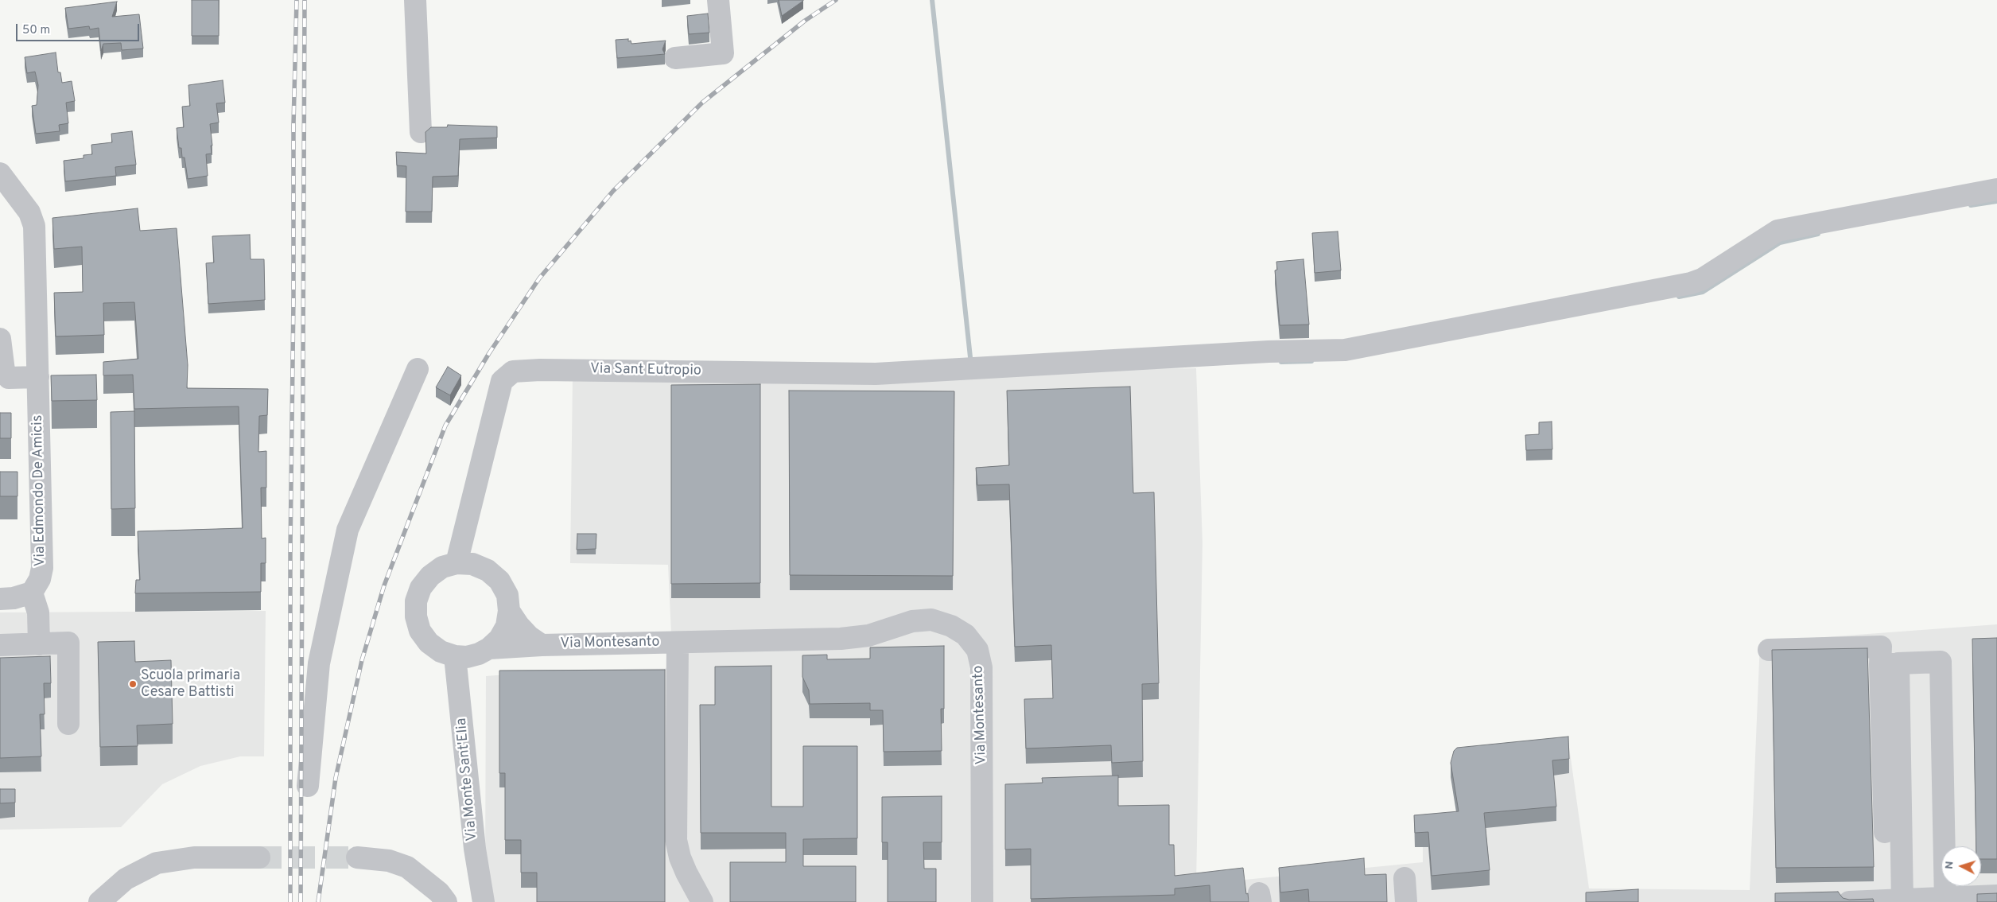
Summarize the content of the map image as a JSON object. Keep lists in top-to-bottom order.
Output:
{
  "streets": {
    "street": [
      "Via Sant Eutropio",
      "Via Edmondo De Amicis",
      "Via Montesanto",
      "Via Monte Sant'Elia"
    ]
  },
  "crossings": [
    ["Via Sant Eutropio", "Via Montesanto"],
    ["Via Sant Eutropio", "Via Monte Sant'Elia"],
    ["Via Montesanto", "Via Monte Sant'Elia"]
  ],
  "places": ["Scuola primaria Cesare Battisti"],
  "scale_bar": "50 m",
  "north": "left"
}
